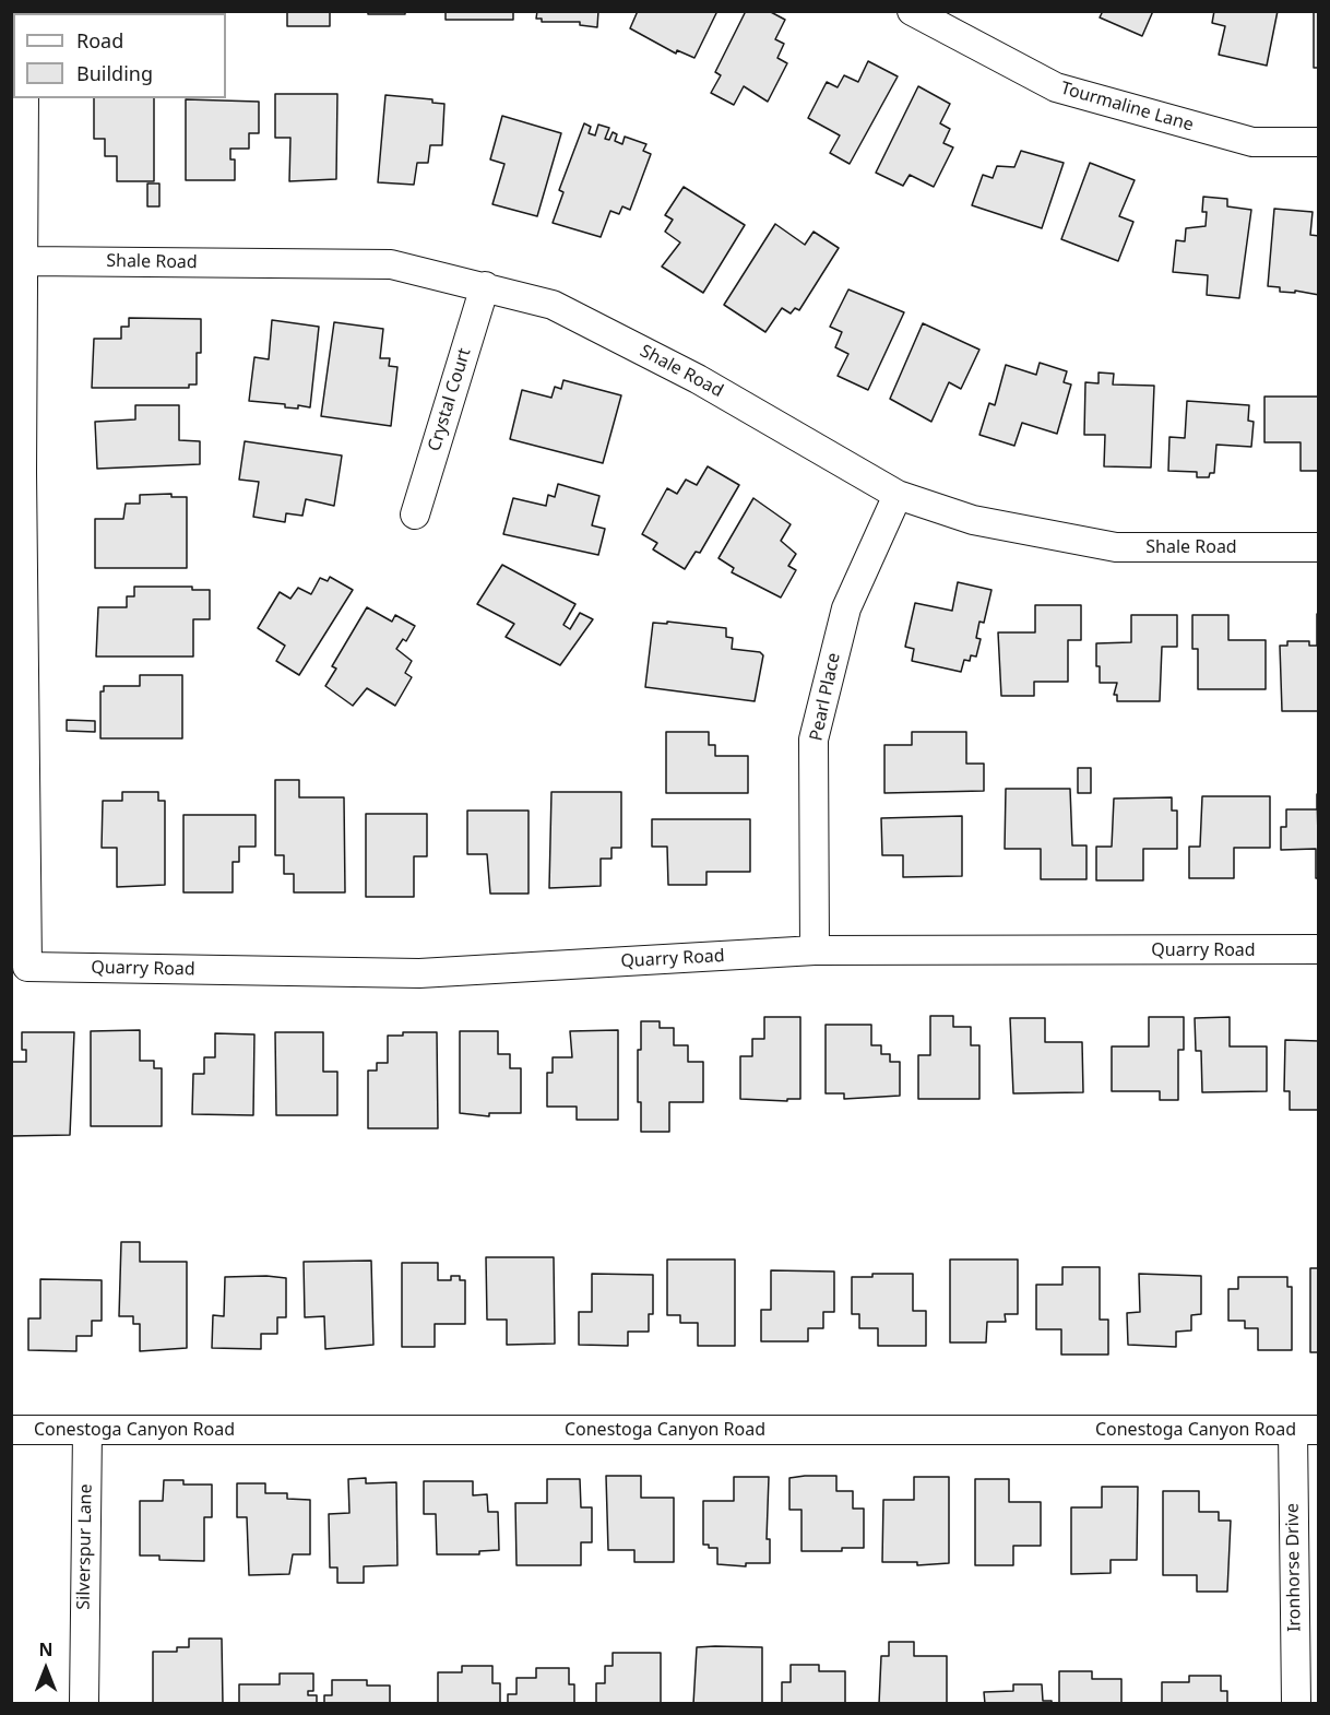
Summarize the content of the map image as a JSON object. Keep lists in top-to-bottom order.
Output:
{
  "streets": {
    "street": [
      "Tourmaline Lane",
      "Shale Road",
      "Crystal Court",
      "Pearl Place",
      "Quarry Road",
      "Conestoga Canyon Road",
      "Silverspur Lane",
      "Ironhorse Drive"
    ]
  },
  "crossings": [
    ["Shale Road", "Crystal Court"],
    ["Shale Road", "Pearl Place"],
    ["Pearl Place", "Quarry Road"],
    ["Conestoga Canyon Road", "Silverspur Lane"],
    ["Conestoga Canyon Road", "Ironhorse Drive"]
  ],
  "legend": ["Road", "Building"],
  "north": "top"
}
